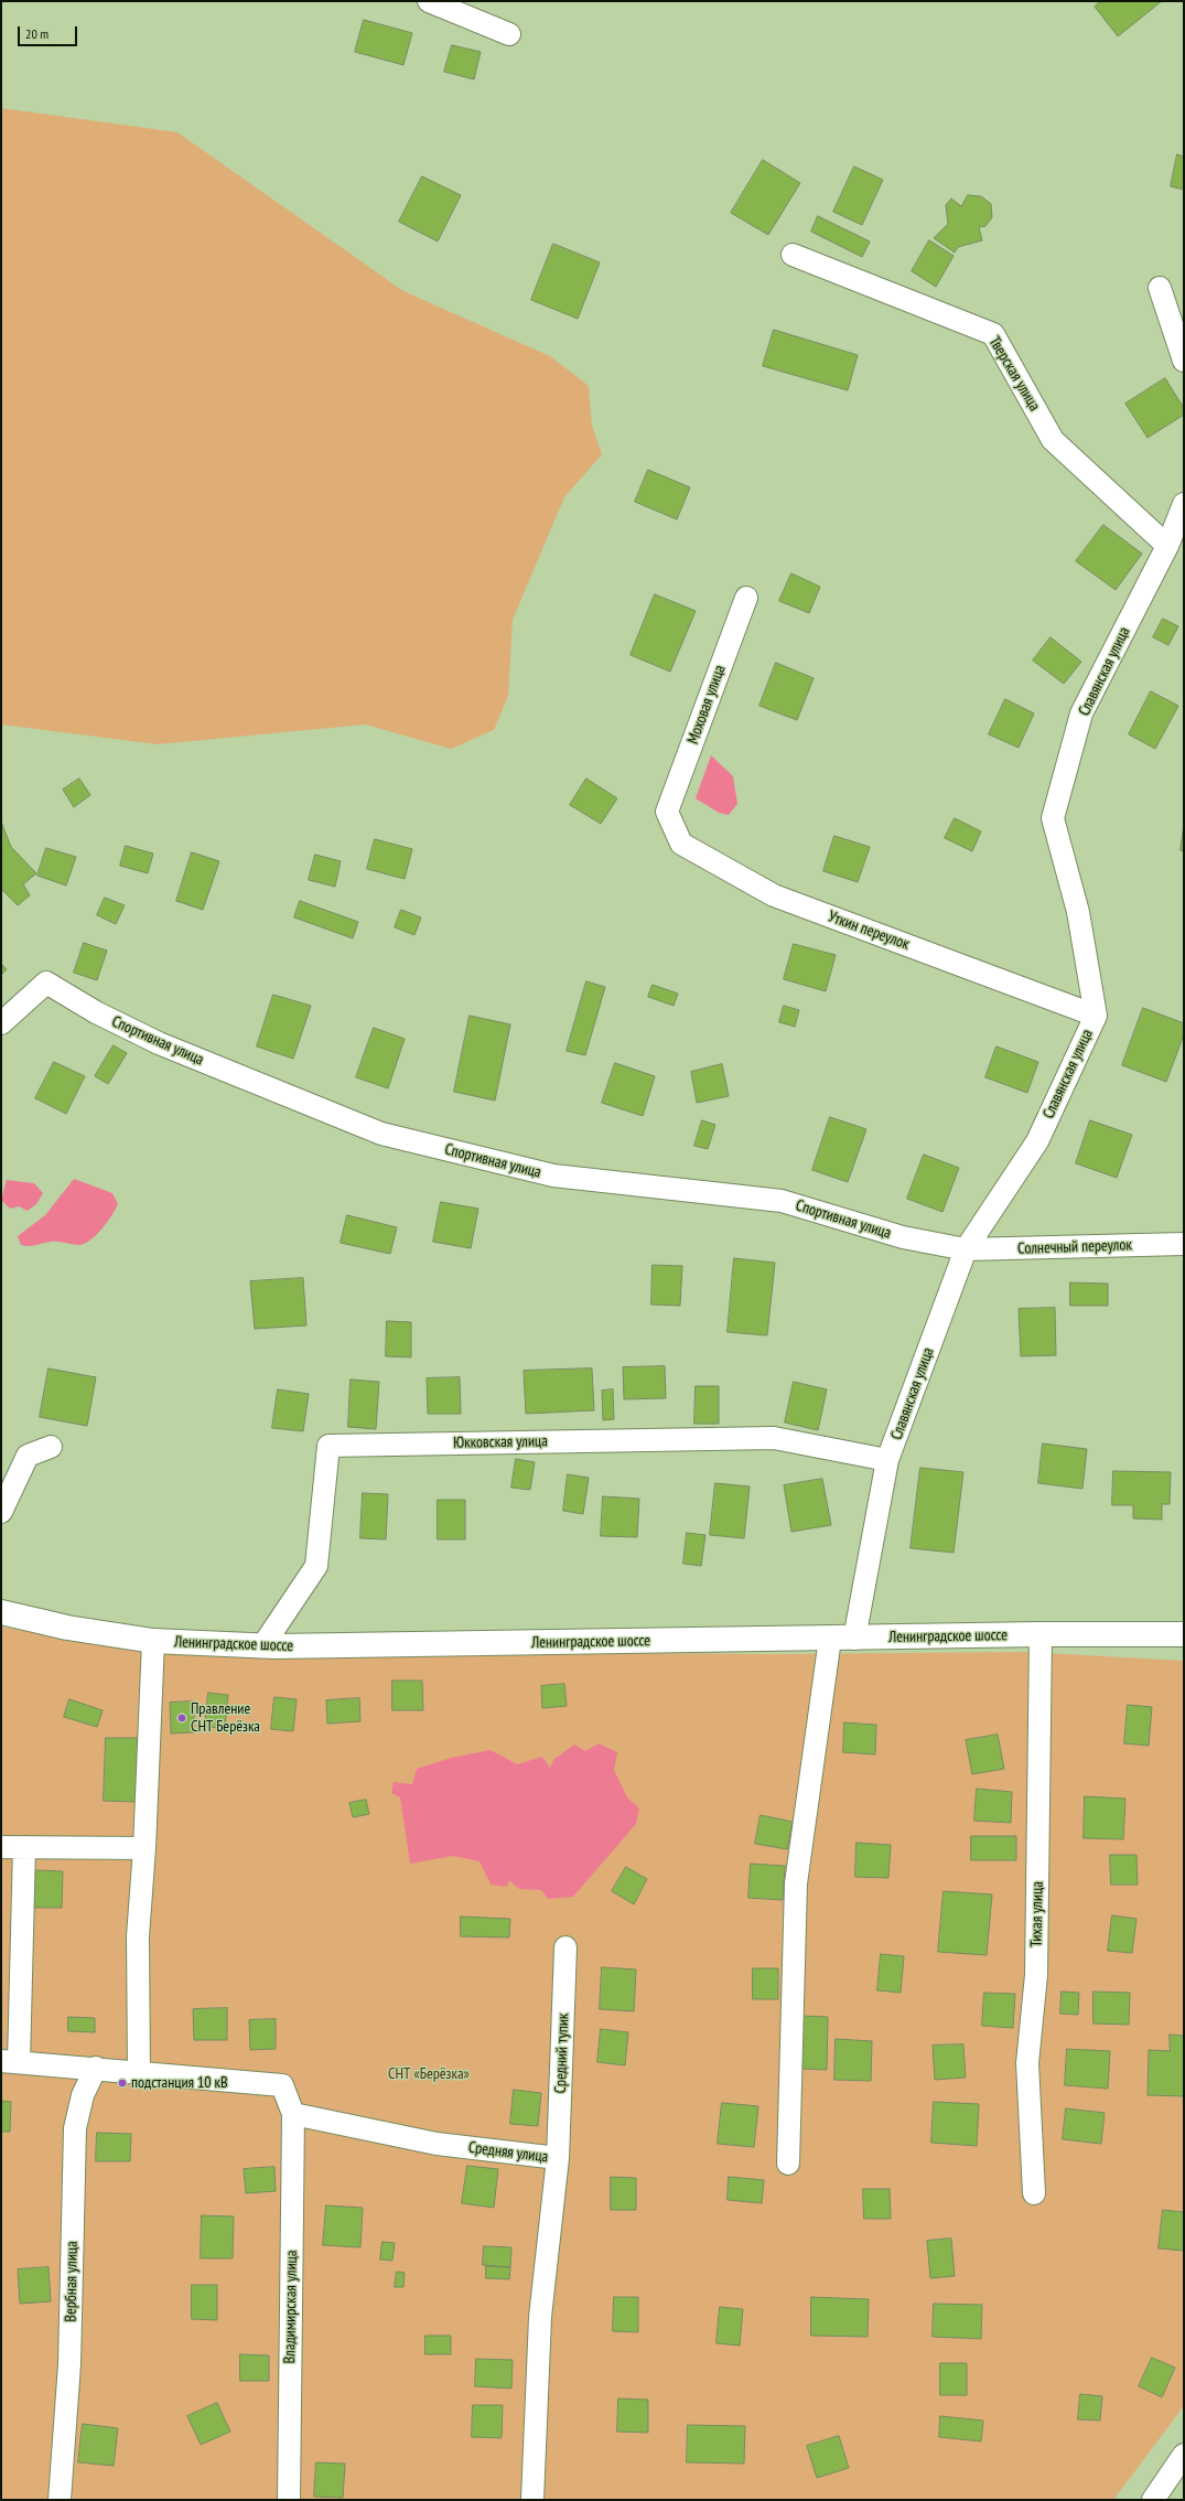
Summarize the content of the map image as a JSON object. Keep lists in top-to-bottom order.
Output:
{
  "streets": {
    "main road": ["Ленинградское шоссе"],
    "street": [
      "Тверская улица",
      "Славянская улица",
      "Моховая улица",
      "Уткин переулок",
      "Спортивная улица",
      "Солнечный переулок",
      "Юкковская улица",
      "Тихая улица",
      "Средний тупик",
      "Средняя улица",
      "Вербная улица",
      "Владимирская улица"
    ]
  },
  "crossings": [
    ["Тверская улица", "Славянская улица"],
    ["Славянская улица", "Уткин переулок"],
    ["Славянская улица", "Спортивная улица"],
    ["Славянская улица", "Солнечный переулок"],
    ["Славянская улица", "Юкковская улица"],
    ["Славянская улица", "Ленинградское шоссе"],
    ["Моховая улица", "Уткин переулок"],
    ["Спортивная улица", "Солнечный переулок"],
    ["Юкковская улица", "Ленинградское шоссе"],
    ["Ленинградское шоссе", "Тихая улица"],
    ["Средний тупик", "Средняя улица"],
    ["Средняя улица", "Владимирская улица"]
  ],
  "parks": ["СНТ «Берёзка»"],
  "places": ["Правление СНТ Берёзка", "подстанция 10 кВ"],
  "scale_bar": "20 m"
}
